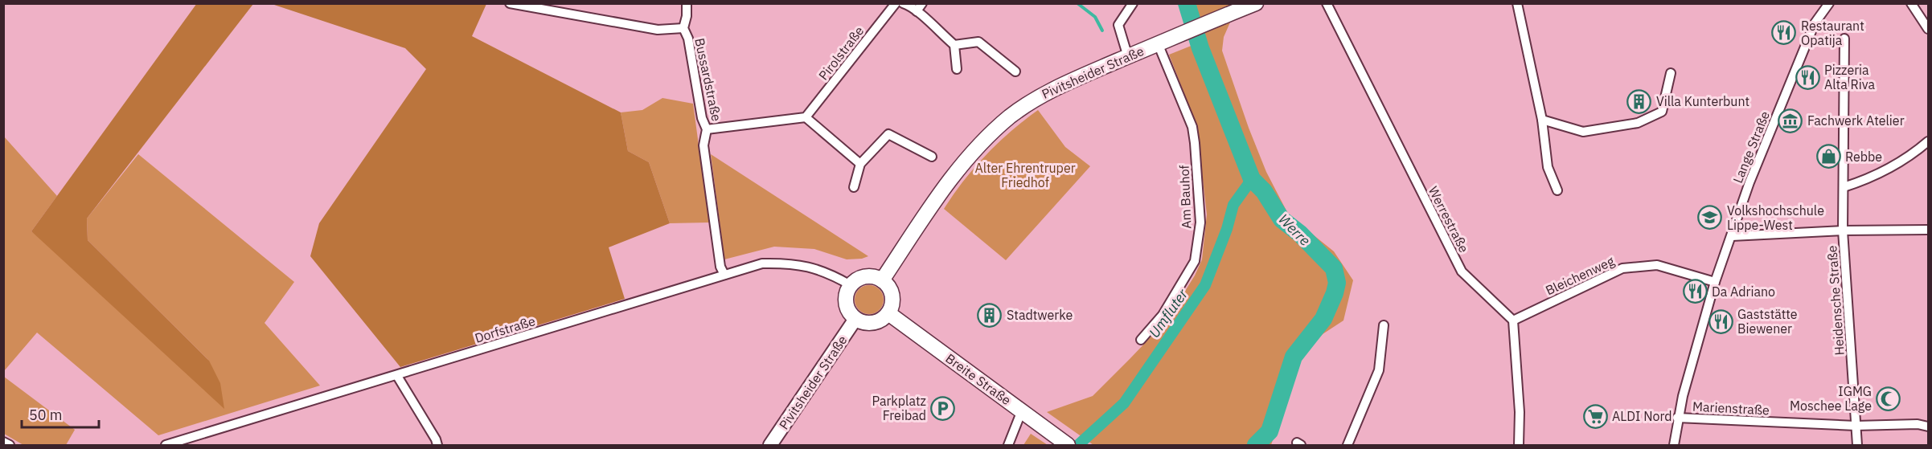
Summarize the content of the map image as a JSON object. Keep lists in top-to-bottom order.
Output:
{
  "streets": {
    "main road": ["Pivitsheider Straße", "Breite Straße"],
    "street": [
      "Pirolstraße",
      "Bussardstraße",
      "Lange Straße",
      "Am Bauhof",
      "Werrestraße",
      "Bleichenweg",
      "Heidensche Straße",
      "Dorfstraße",
      "Marienstraße"
    ]
  },
  "crossings": [
    ["Pivitsheider Straße", "Am Bauhof"],
    ["Pivitsheider Straße", "Dorfstraße"],
    ["Pivitsheider Straße", "Breite Straße"],
    ["Bussardstraße", "Dorfstraße"],
    ["Lange Straße", "Bleichenweg"],
    ["Lange Straße", "Marienstraße"],
    ["Werrestraße", "Bleichenweg"],
    ["Heidensche Straße", "Marienstraße"],
    ["Dorfstraße", "Breite Straße"]
  ],
  "water": ["Werre", "Umfluter"],
  "parks": ["Alter Ehrentruper Friedhof"],
  "places": {
    "restaurant": [
      "Restaurant Opatija",
      "Pizzeria Alta Riva",
      "Da Adriano",
      "Gaststätte Biewener"
    ],
    "building": ["Villa Kunterbunt", "Stadtwerke"],
    "museum": ["Fachwerk Atelier"],
    "shop": ["Rebbe"],
    "school or university": ["Volkshochschule Lippe-West"],
    "mosque": ["IGMG Moschee Lage"],
    "parking": ["Parkplatz Freibad"],
    "supermarket": ["ALDI Nord"]
  },
  "scale_bar": "50 m"
}
